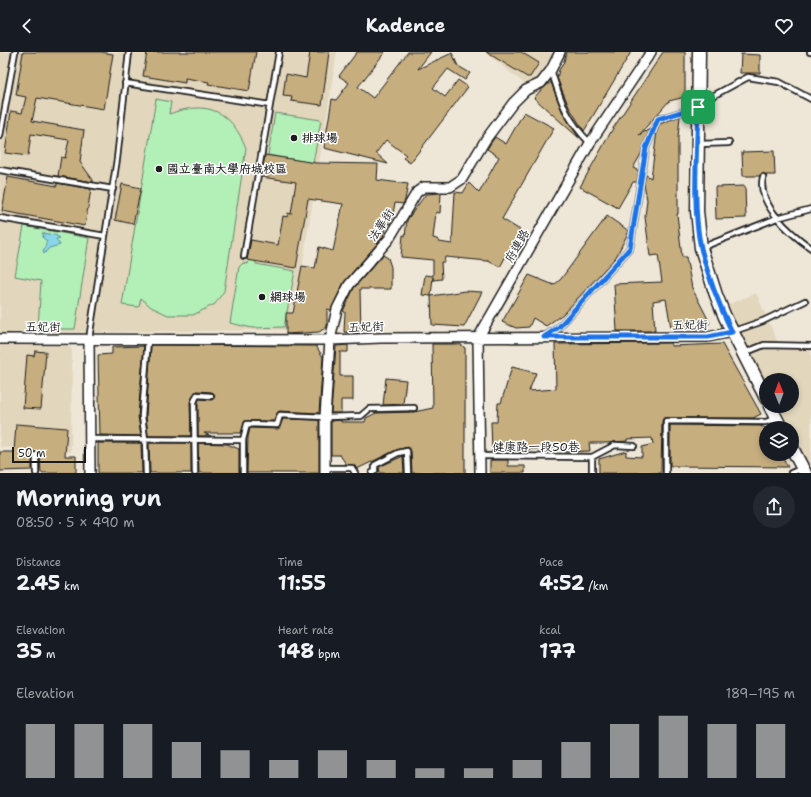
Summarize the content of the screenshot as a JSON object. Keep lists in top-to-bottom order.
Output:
{
  "streets": {
    "street": ["法華街", "府連路", "五妃街"],
    "lane": ["健康路一段50巷"]
  },
  "crossings": [
    ["法華街", "五妃街"],
    ["府連路", "五妃街"]
  ],
  "places": ["排球場", "國立臺南大學府城校區", "網球場"],
  "scale_bar": "50 m",
  "north": "top",
  "page": {
    "header": "Kadence",
    "scale": "50 m",
    "heading": ["Morning run", "08:50 · 5 × 490 m"],
    "stats": [
      ["Distance", "2.45 km"],
      ["Time", "11:55"],
      ["Pace", "4:52 /km"],
      ["Elevation", "35 m"],
      ["Heart rate", "148 bpm"],
      ["kcal", "177"]
    ],
    "chart": ["Elevation", "189–195 m"]
  }
}
